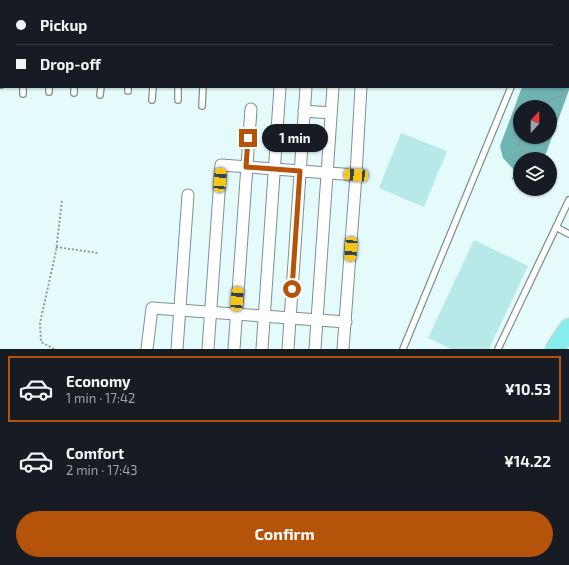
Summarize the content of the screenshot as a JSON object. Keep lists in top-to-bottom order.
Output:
{
  "north": "top",
  "page": {
    "banner": ["Pickup", "Drop-off"],
    "bubble": "1 min",
    "list": [
      {
        "name": "Economy",
        "note": "1 min · 17:42",
        "value": "¥10.53"
      },
      {
        "name": "Comfort",
        "note": "2 min · 17:43",
        "value": "¥14.22"
      }
    ],
    "buttons": "Confirm"
  }
}
